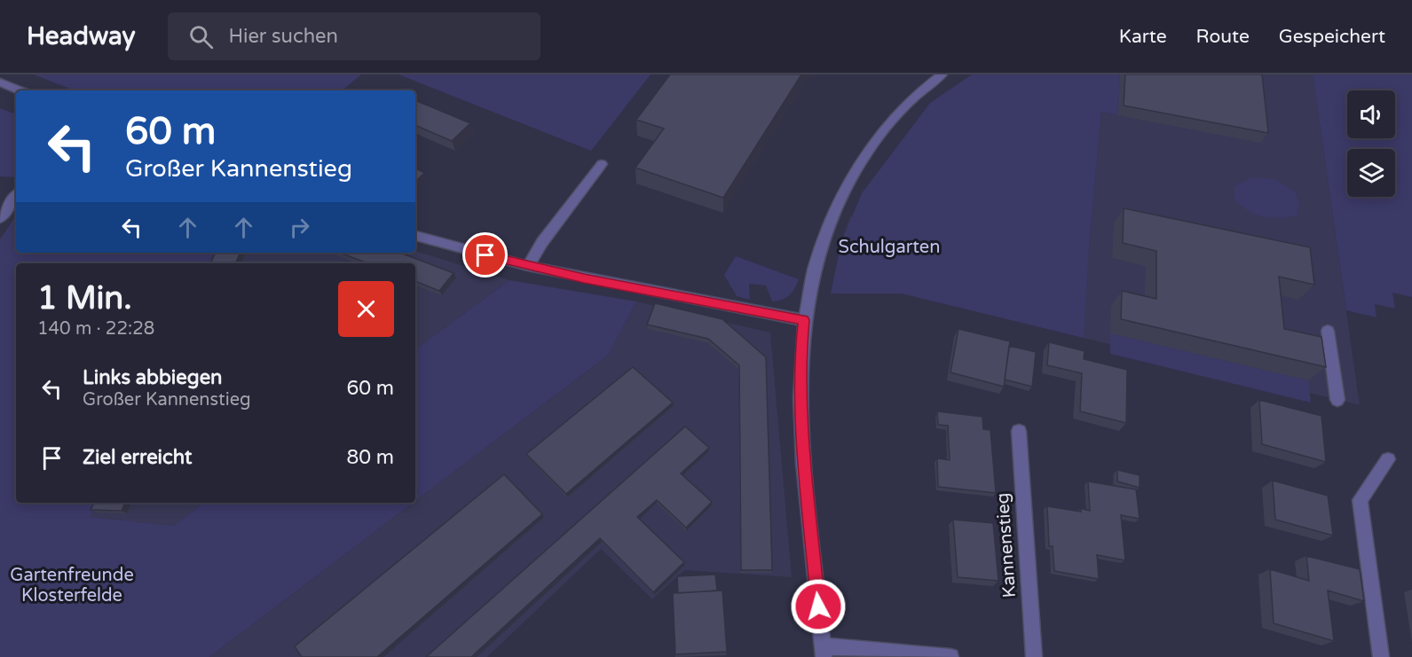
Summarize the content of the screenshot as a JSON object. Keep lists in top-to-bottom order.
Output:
{
  "streets": {
    "street": ["Kannenstieg"]
  },
  "parks": ["Schulgarten", "Gartenfreunde Klosterfelde"],
  "page": {
    "header": "Headway",
    "search": "Hier suchen",
    "nav": ["Karte", "Route", "Gespeichert"],
    "turn": ["60 m", "Großer Kannenstieg"],
    "heading": ["1 Min.", "140 m · 22:28"],
    "list": [
      {
        "name": "Links abbiegen",
        "note": "Großer Kannenstieg",
        "value": "60 m"
      },
      {
        "name": "Ziel erreicht",
        "value": "80 m"
      }
    ]
  }
}
